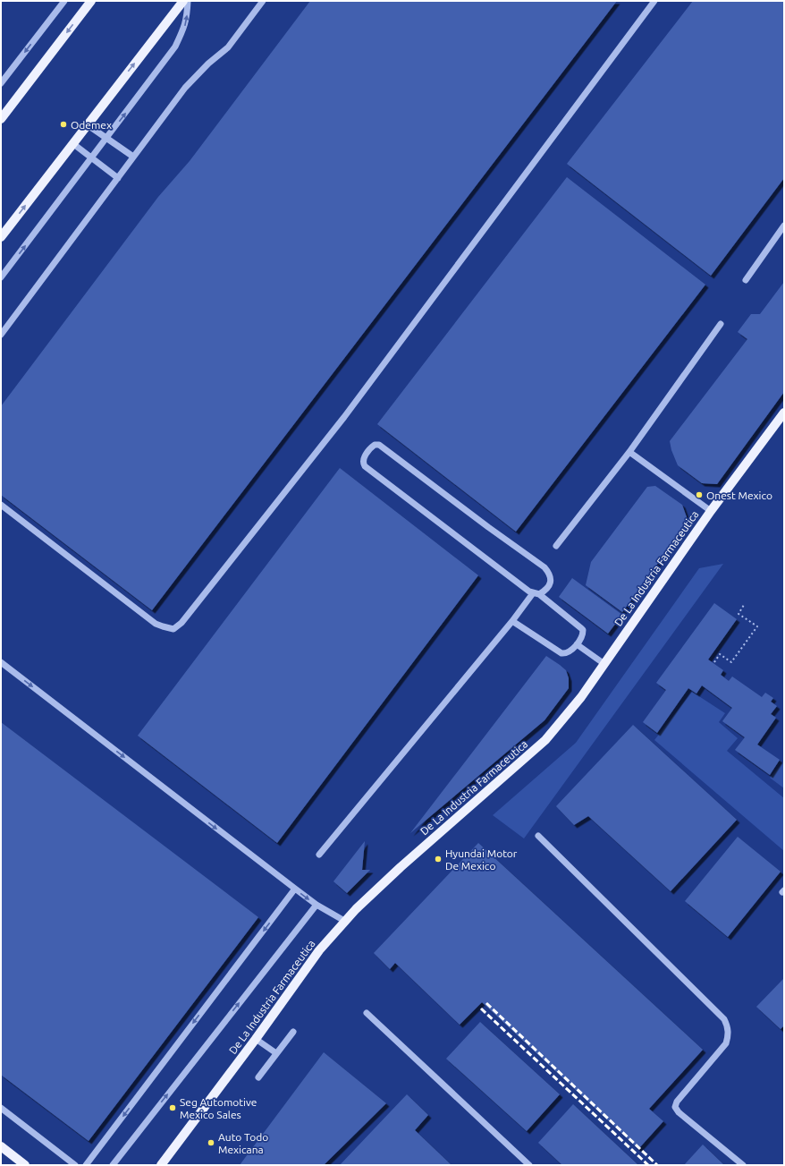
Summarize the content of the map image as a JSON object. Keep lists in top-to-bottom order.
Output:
{
  "streets": {
    "main road": ["De La Industria Farmaceutica"]
  },
  "places": [
    "Odemex",
    "Onest Mexico",
    "Hyundai Motor De Mexico",
    "Seg Automotive Mexico Sales",
    "Auto Todo Mexicana"
  ]
}
